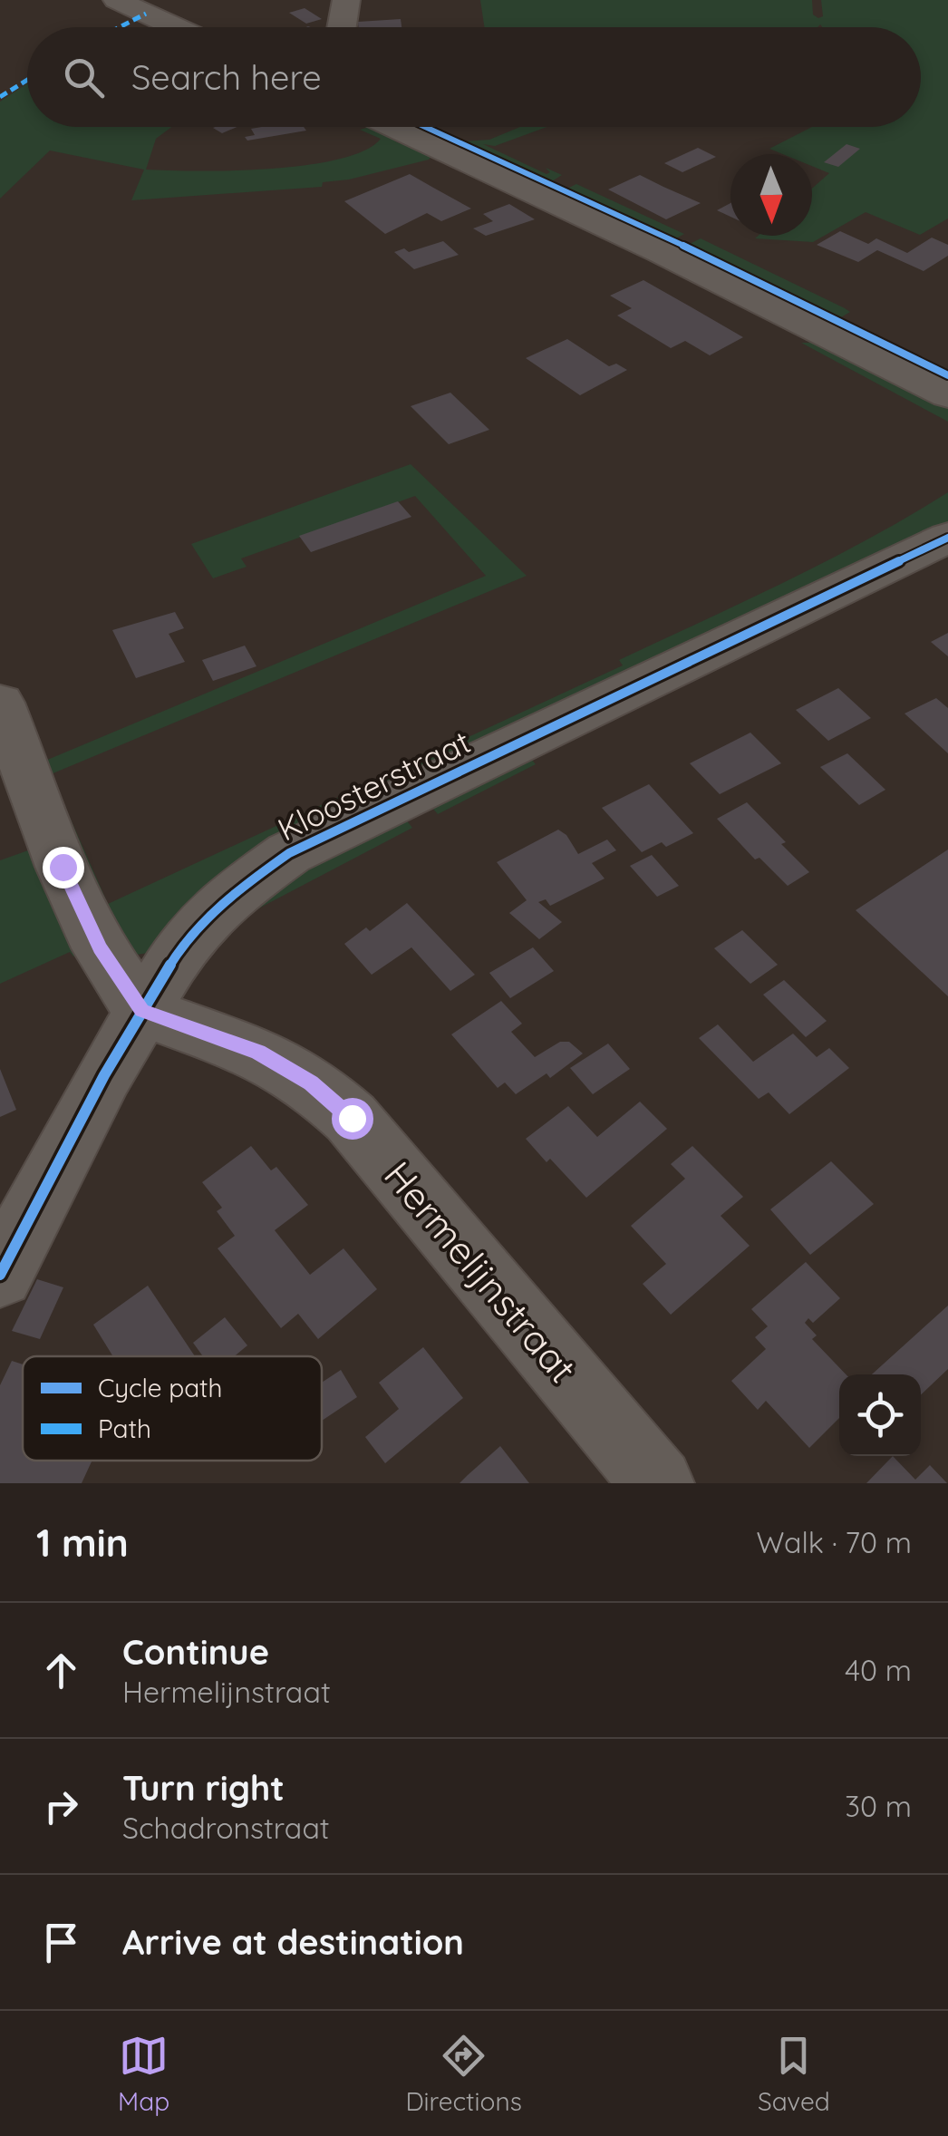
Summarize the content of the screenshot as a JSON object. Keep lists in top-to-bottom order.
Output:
{
  "streets": {
    "street": ["Kloosterstraat", "Hermelijnstraat"]
  },
  "crossings": [
    ["Kloosterstraat", "Hermelijnstraat"]
  ],
  "legend": ["Cycle path", "Path"],
  "north": "bottom",
  "page": {
    "search": "Search here",
    "heading": ["1 min", "Walk · 70 m"],
    "list": [
      ["Continue", "Hermelijnstraat", "40 m"],
      ["Turn right", "Schadronstraat", "30 m"],
      "Arrive at destination"
    ],
    "nav": ["Map", "Directions", "Saved"]
  }
}
